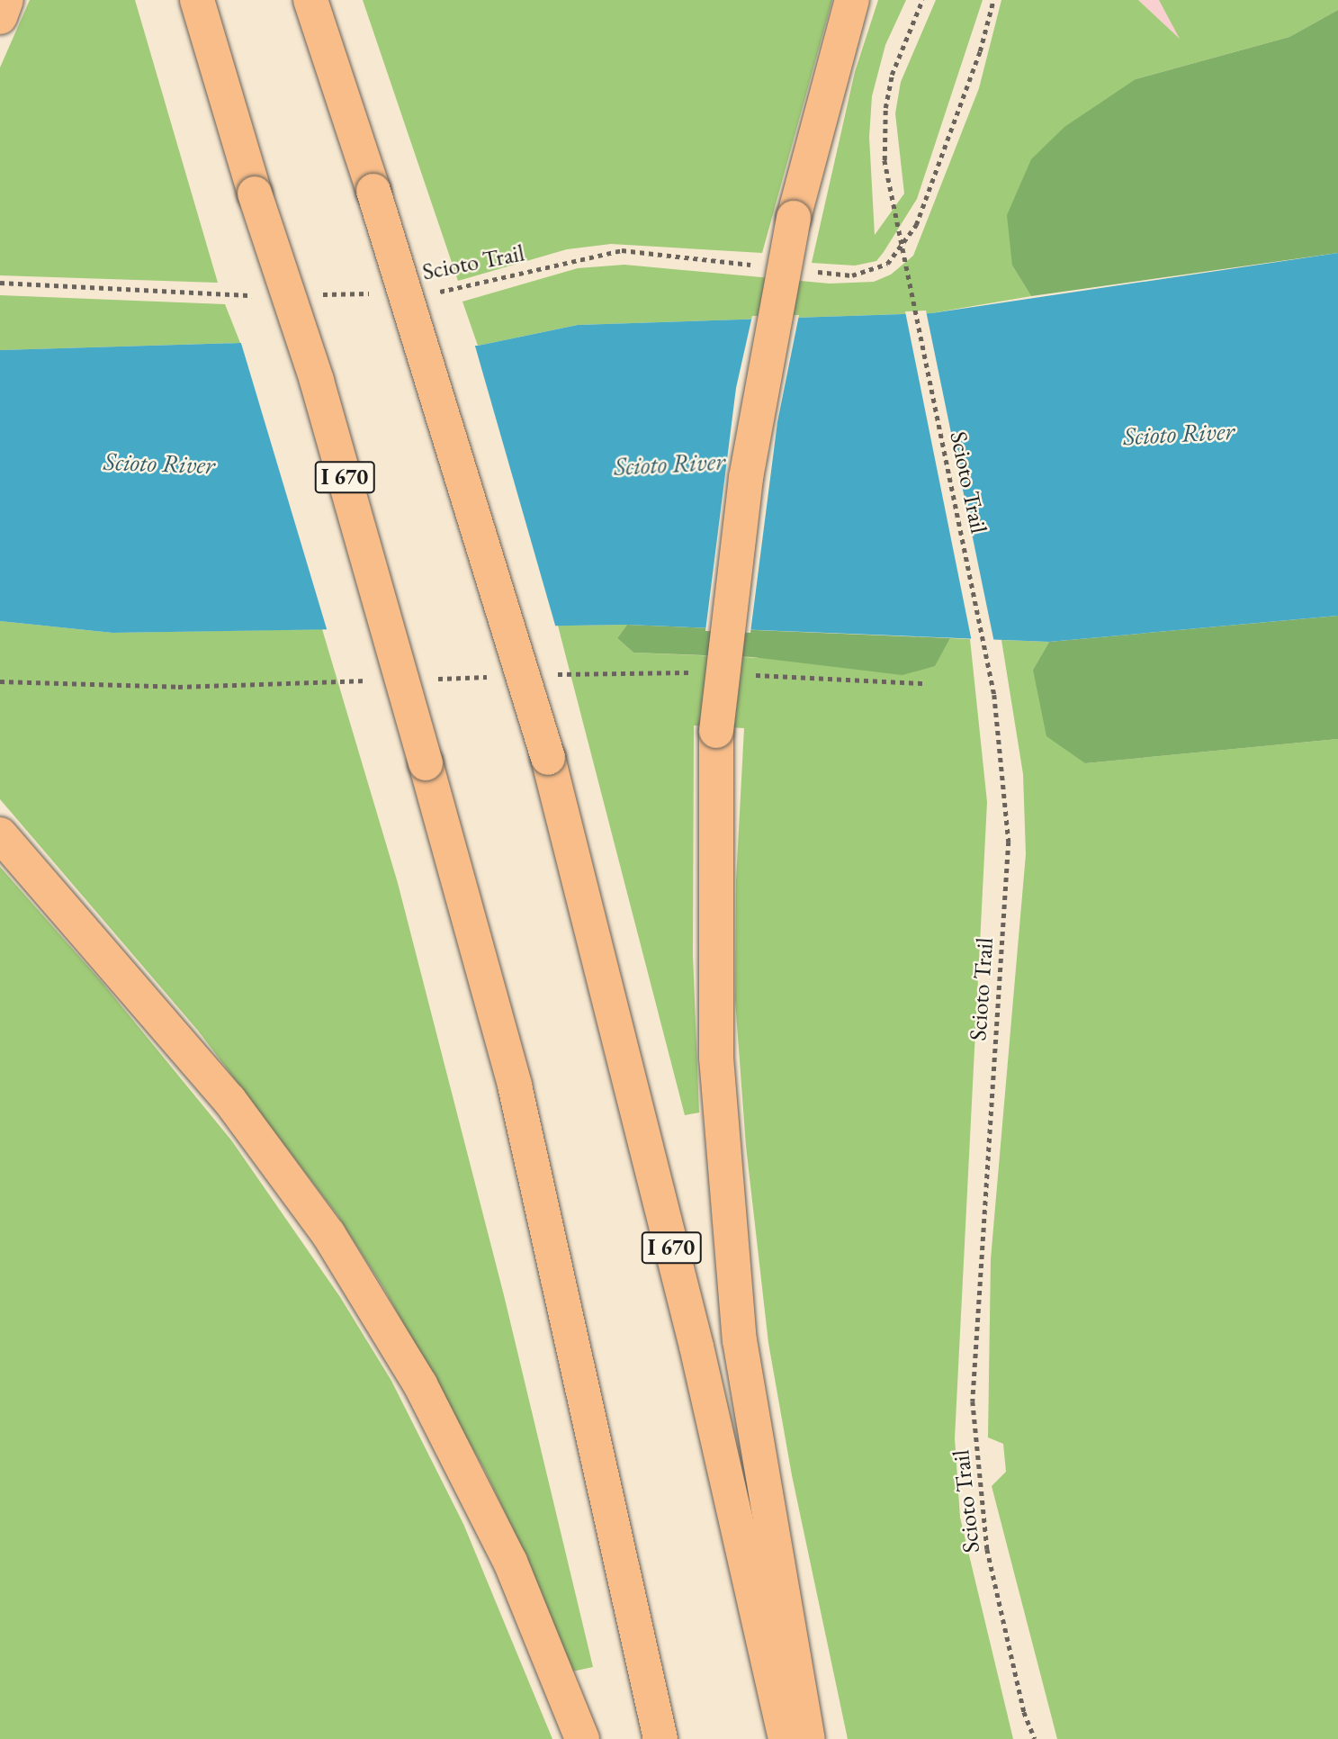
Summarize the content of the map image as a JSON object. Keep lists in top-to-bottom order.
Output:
{
  "streets": {
    "highway": ["I 670"],
    "path": ["Scioto Trail"]
  },
  "water": ["Scioto River"]
}
